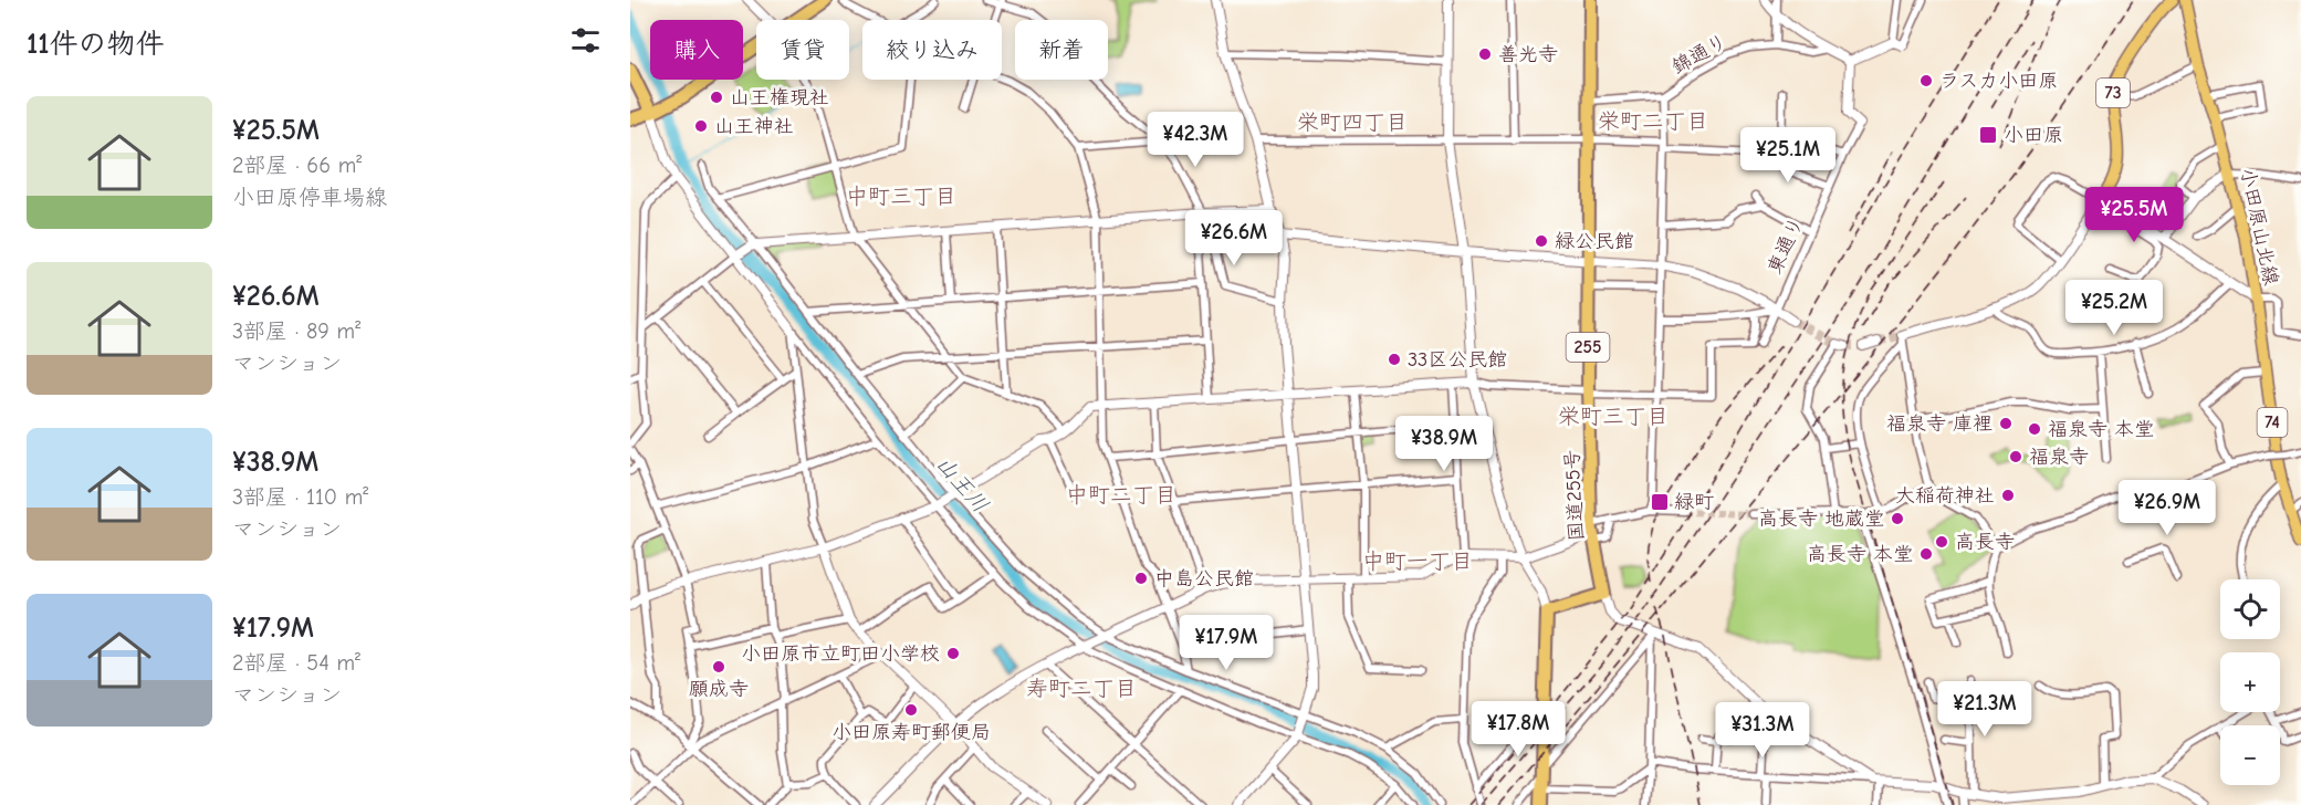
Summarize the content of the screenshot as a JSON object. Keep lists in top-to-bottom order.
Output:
{
  "streets": {
    "highway": ["255", "国道255号"],
    "main road": ["73", "小田原山北線", "74"],
    "street": ["錦通り", "東通り"]
  },
  "crossings": [
    ["錦通り", "255"],
    ["錦通り", "国道255号"],
    ["255", "国道255号"]
  ],
  "districts": [
    "栄町二丁目",
    "栄町四丁目",
    "中町三丁目",
    "栄町三丁目",
    "中町二丁目",
    "中町一丁目",
    "寿町二丁目"
  ],
  "water": ["山王川"],
  "places": {
    "other": [
      "善光寺",
      "ラスカ小田原",
      "山王権現社",
      "山王神社",
      "緑公民館",
      "33区公民館",
      "福泉寺 庫裡",
      "福泉寺 本堂",
      "福泉寺",
      "大稲荷神社",
      "高長寺 地蔵堂",
      "高長寺",
      "高長寺 本堂",
      "中島公民館",
      "小田原市立町田小学校",
      "願成寺",
      "小田原寿町郵便局"
    ],
    "transit": ["小田原", "緑町"]
  },
  "page": {
    "heading": "11件の物件",
    "chip": [
      "購入",
      "賃貸",
      "絞り込み",
      "新着"
    ],
    "list": [
      {
        "name": "¥25.5M",
        "note": "2部屋 · 66 m² · 小田原停車場線"
      },
      {
        "name": "¥26.6M",
        "note": "3部屋 · 89 m² · マンション"
      },
      {
        "name": "¥38.9M",
        "note": "3部屋 · 110 m² · マンション"
      },
      {
        "name": "¥17.9M",
        "note": "2部屋 · 54 m² · マンション"
      }
    ],
    "price": [
      "¥42.3M",
      "¥25.1M",
      "¥25.5M",
      "¥26.6M",
      "¥25.2M",
      "¥38.9M",
      "¥26.9M",
      "¥17.9M",
      "¥21.3M",
      "¥17.8M",
      "¥31.3M"
    ],
    "map_buttons": ["+", "−"]
  }
}
